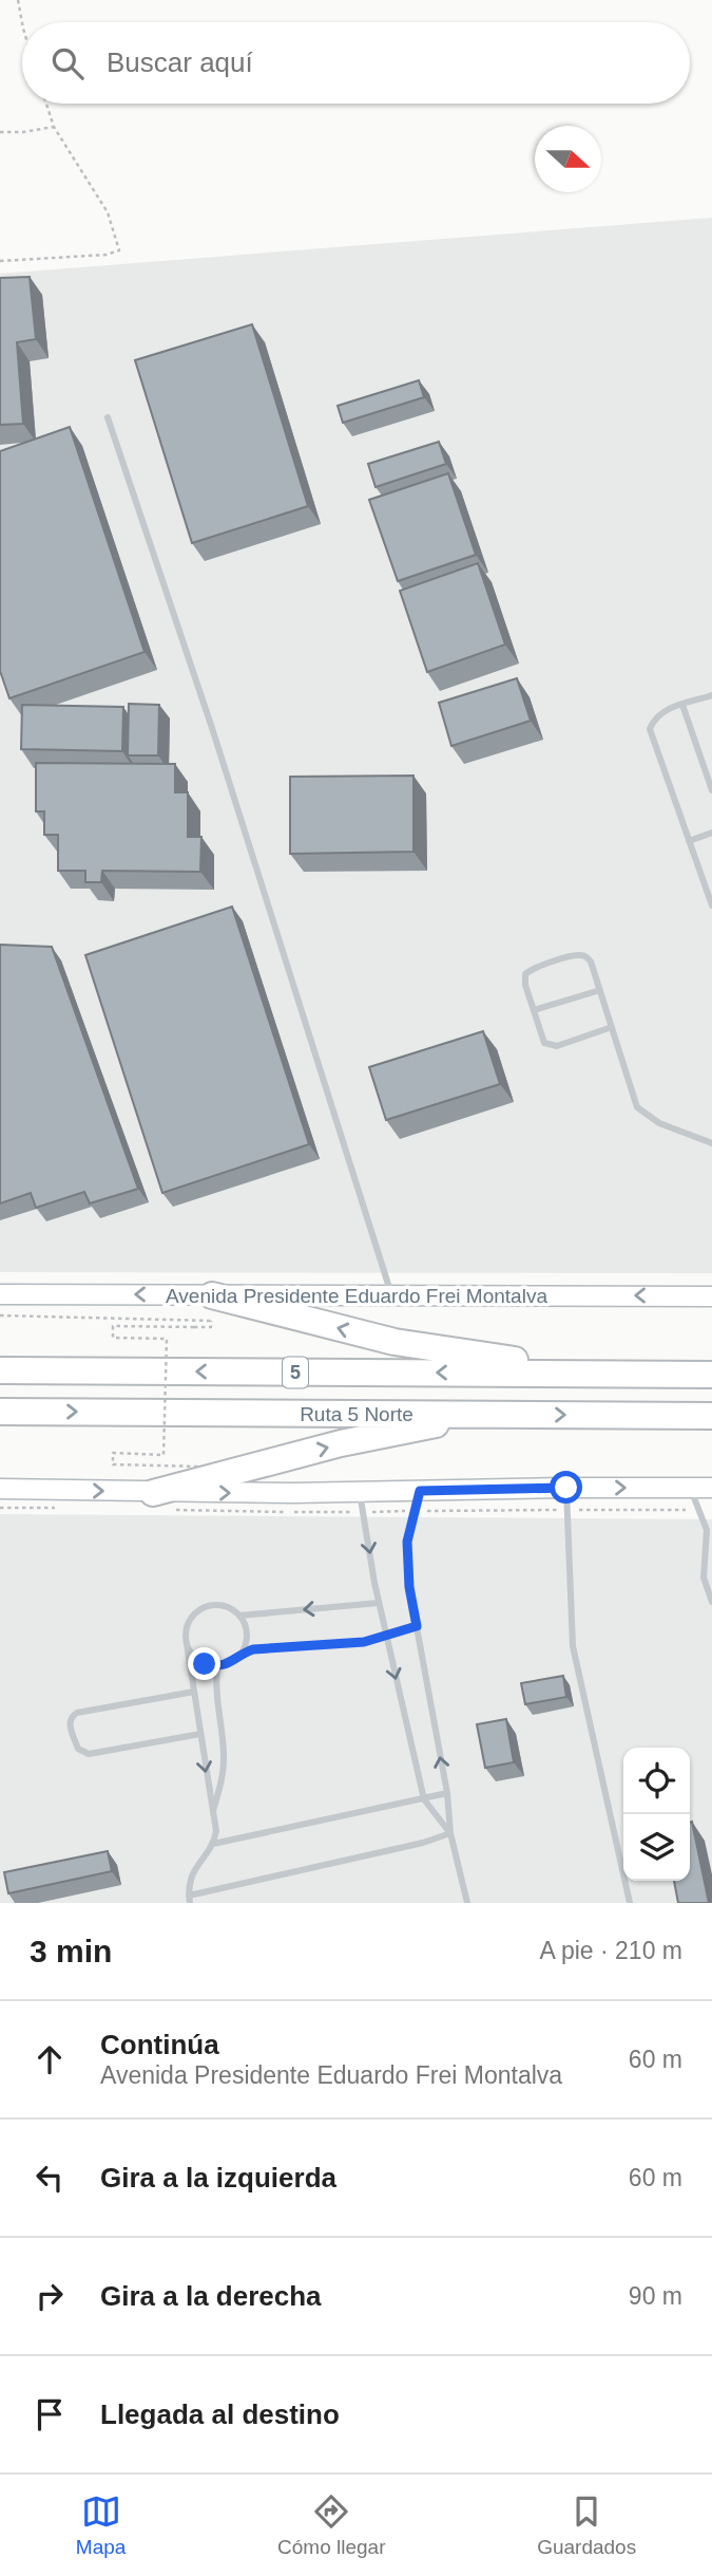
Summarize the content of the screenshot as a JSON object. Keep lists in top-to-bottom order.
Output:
{
  "streets": {
    "highway": ["5", "Ruta 5 Norte"],
    "street": ["Avenida Presidente Eduardo Frei Montalva"]
  },
  "one_way": ["Avenida Presidente Eduardo Frei Montalva"],
  "north": "right",
  "page": {
    "search": "Buscar aquí",
    "heading": ["3 min", "A pie · 210 m"],
    "list": [
      ["Continúa", "Avenida Presidente Eduardo Frei Montalva", "60 m"],
      ["Gira a la izquierda", "60 m"],
      ["Gira a la derecha", "90 m"],
      "Llegada al destino"
    ],
    "nav": ["Mapa", "Cómo llegar", "Guardados"]
  }
}
